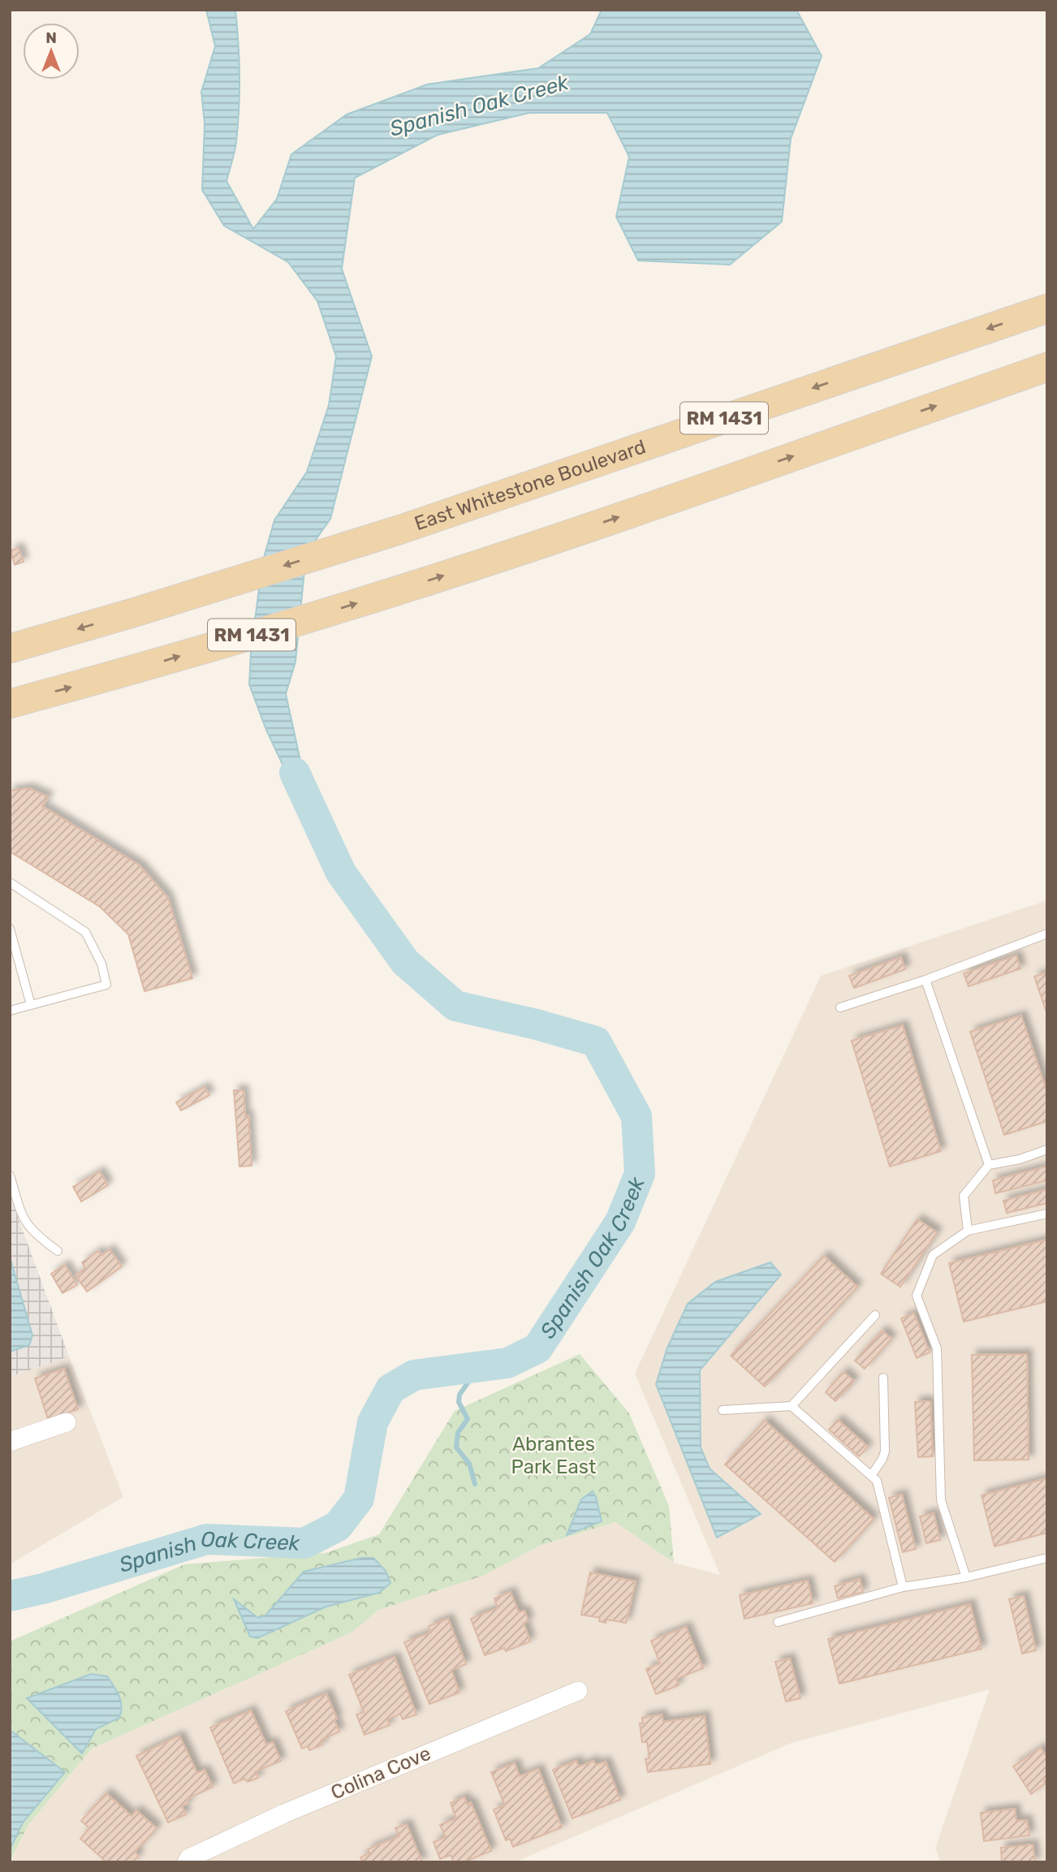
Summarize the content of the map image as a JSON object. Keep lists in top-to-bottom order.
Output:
{
  "streets": {
    "main road": ["RM 1431", "East Whitestone Boulevard"],
    "street": ["Colina Cove"]
  },
  "water": ["Spanish Oak Creek"],
  "parks": ["Abrantes Park East"],
  "north": "top"
}
